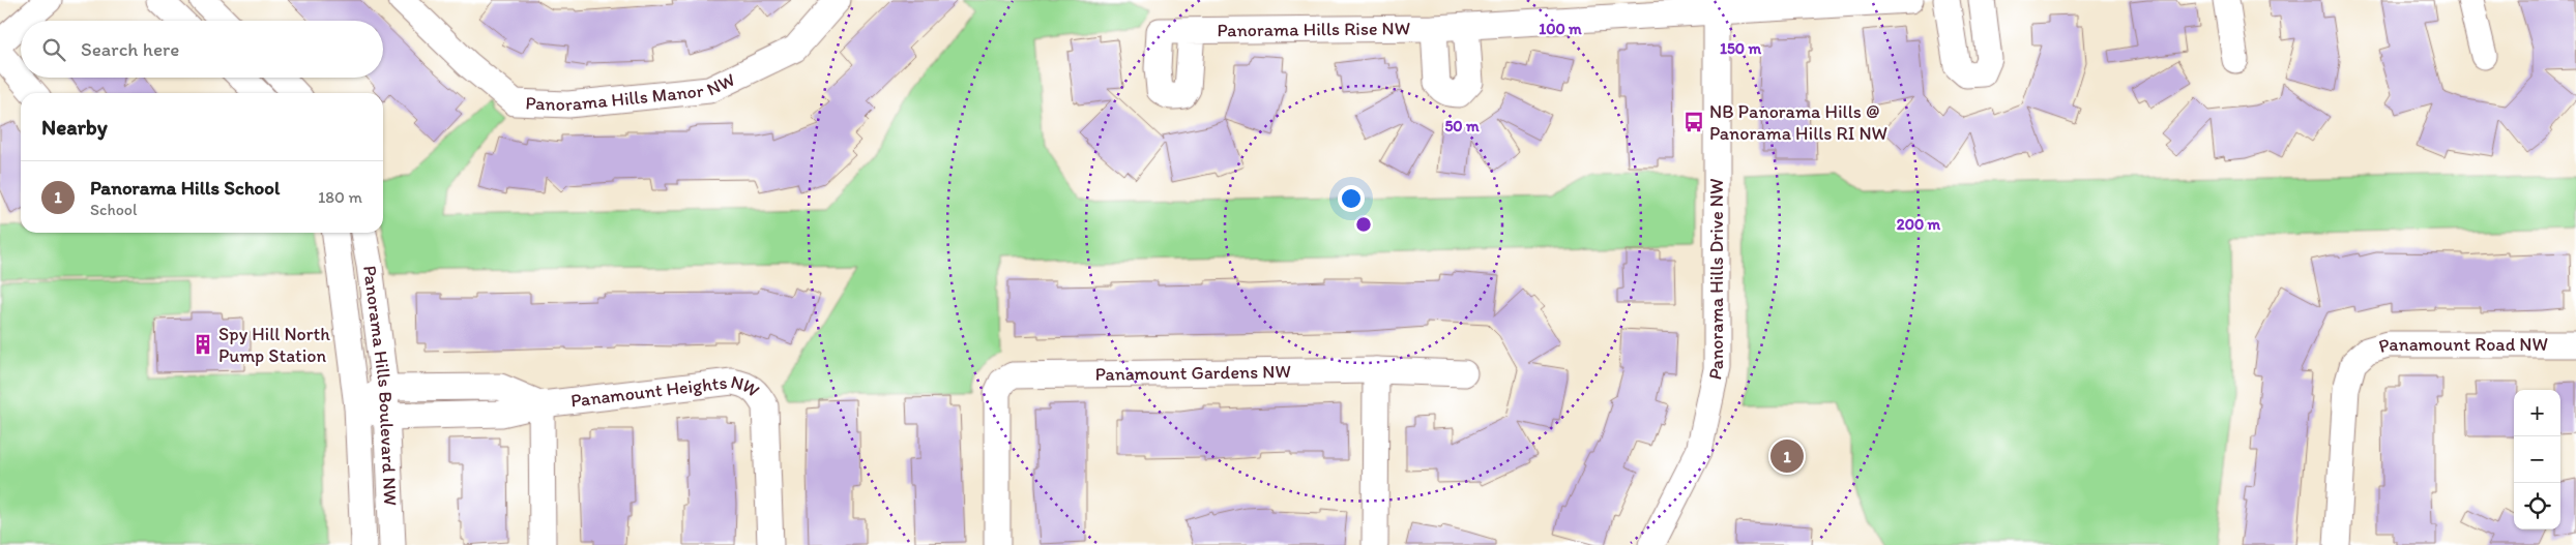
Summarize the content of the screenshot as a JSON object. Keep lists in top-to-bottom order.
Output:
{
  "streets": {
    "street": [
      "Panorama Hills Rise NW",
      "Panorama Hills Manor NW",
      "Panorama Hills Drive NW",
      "Panamount Road NW",
      "Panamount Gardens NW",
      "Panorama Hills Boulevard NW",
      "Panamount Heights NW"
    ]
  },
  "crossings": [
    ["Panorama Hills Rise NW", "Panorama Hills Drive NW"],
    ["Panorama Hills Boulevard NW", "Panamount Heights NW"]
  ],
  "places": {
    "bus stop": ["NB Panorama Hills @ Panorama Hills RI NW"],
    "building": ["Spy Hill North Pump Station"]
  },
  "page": {
    "search": "Search here",
    "heading": "Nearby",
    "list": [
      {
        "mark": "1",
        "name": "Panorama Hills School",
        "note": "School",
        "value": "180 m"
      }
    ],
    "map_buttons": ["+", "−"],
    "pins": "1"
  },
  "rings": [
    "100 m",
    "150 m",
    "50 m",
    "200 m"
  ]
}
